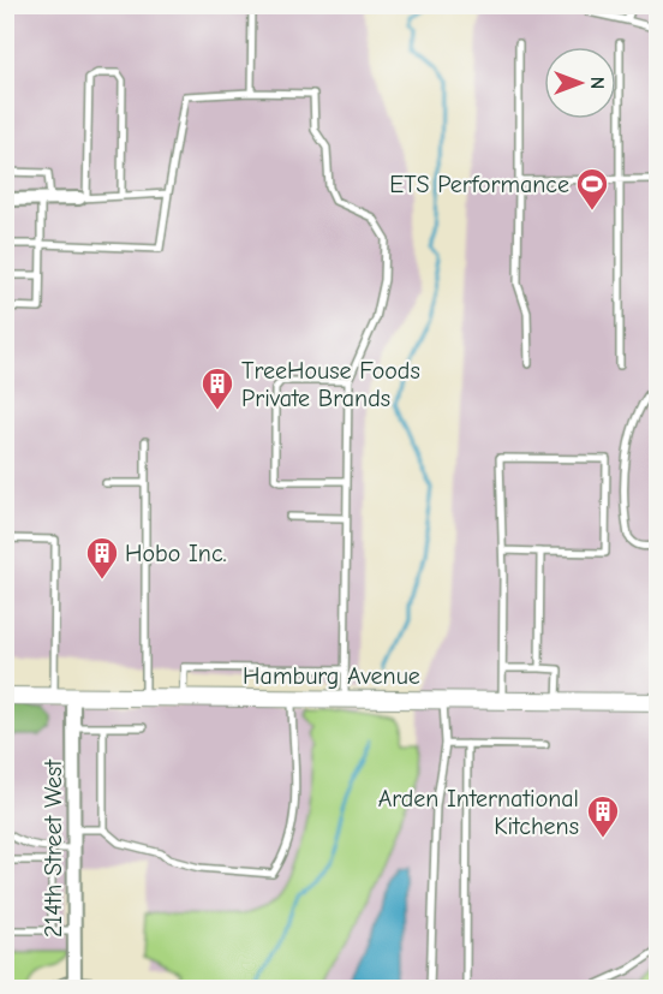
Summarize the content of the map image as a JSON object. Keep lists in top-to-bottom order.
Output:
{
  "streets": {
    "street": ["Hamburg Avenue", "214th Street West"]
  },
  "crossings": [
    ["Hamburg Avenue", "214th Street West"]
  ],
  "places": {
    "sports": ["ETS Performance"],
    "building": ["TreeHouse Foods Private Brands", "Hobo Inc.", "Arden International Kitchens"]
  },
  "north": "right"
}
